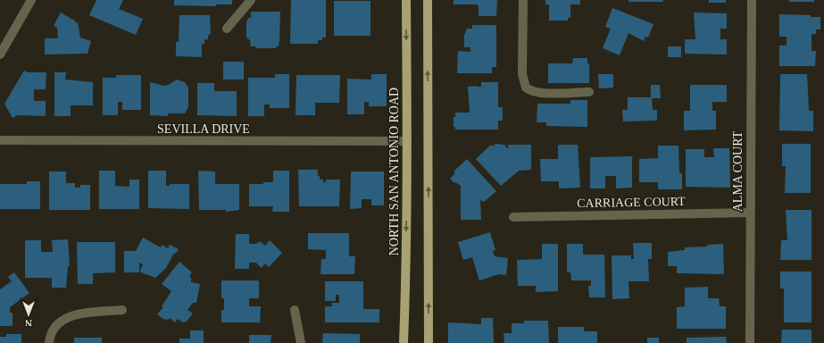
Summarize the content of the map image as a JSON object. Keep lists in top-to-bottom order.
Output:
{
  "streets": {
    "main road": ["NORTH SAN ANTONIO ROAD"],
    "street": ["SEVILLA DRIVE", "ALMA COURT", "CARRIAGE COURT"]
  },
  "crossings": [
    ["SEVILLA DRIVE", "NORTH SAN ANTONIO ROAD"],
    ["ALMA COURT", "CARRIAGE COURT"]
  ],
  "north": "bottom"
}
